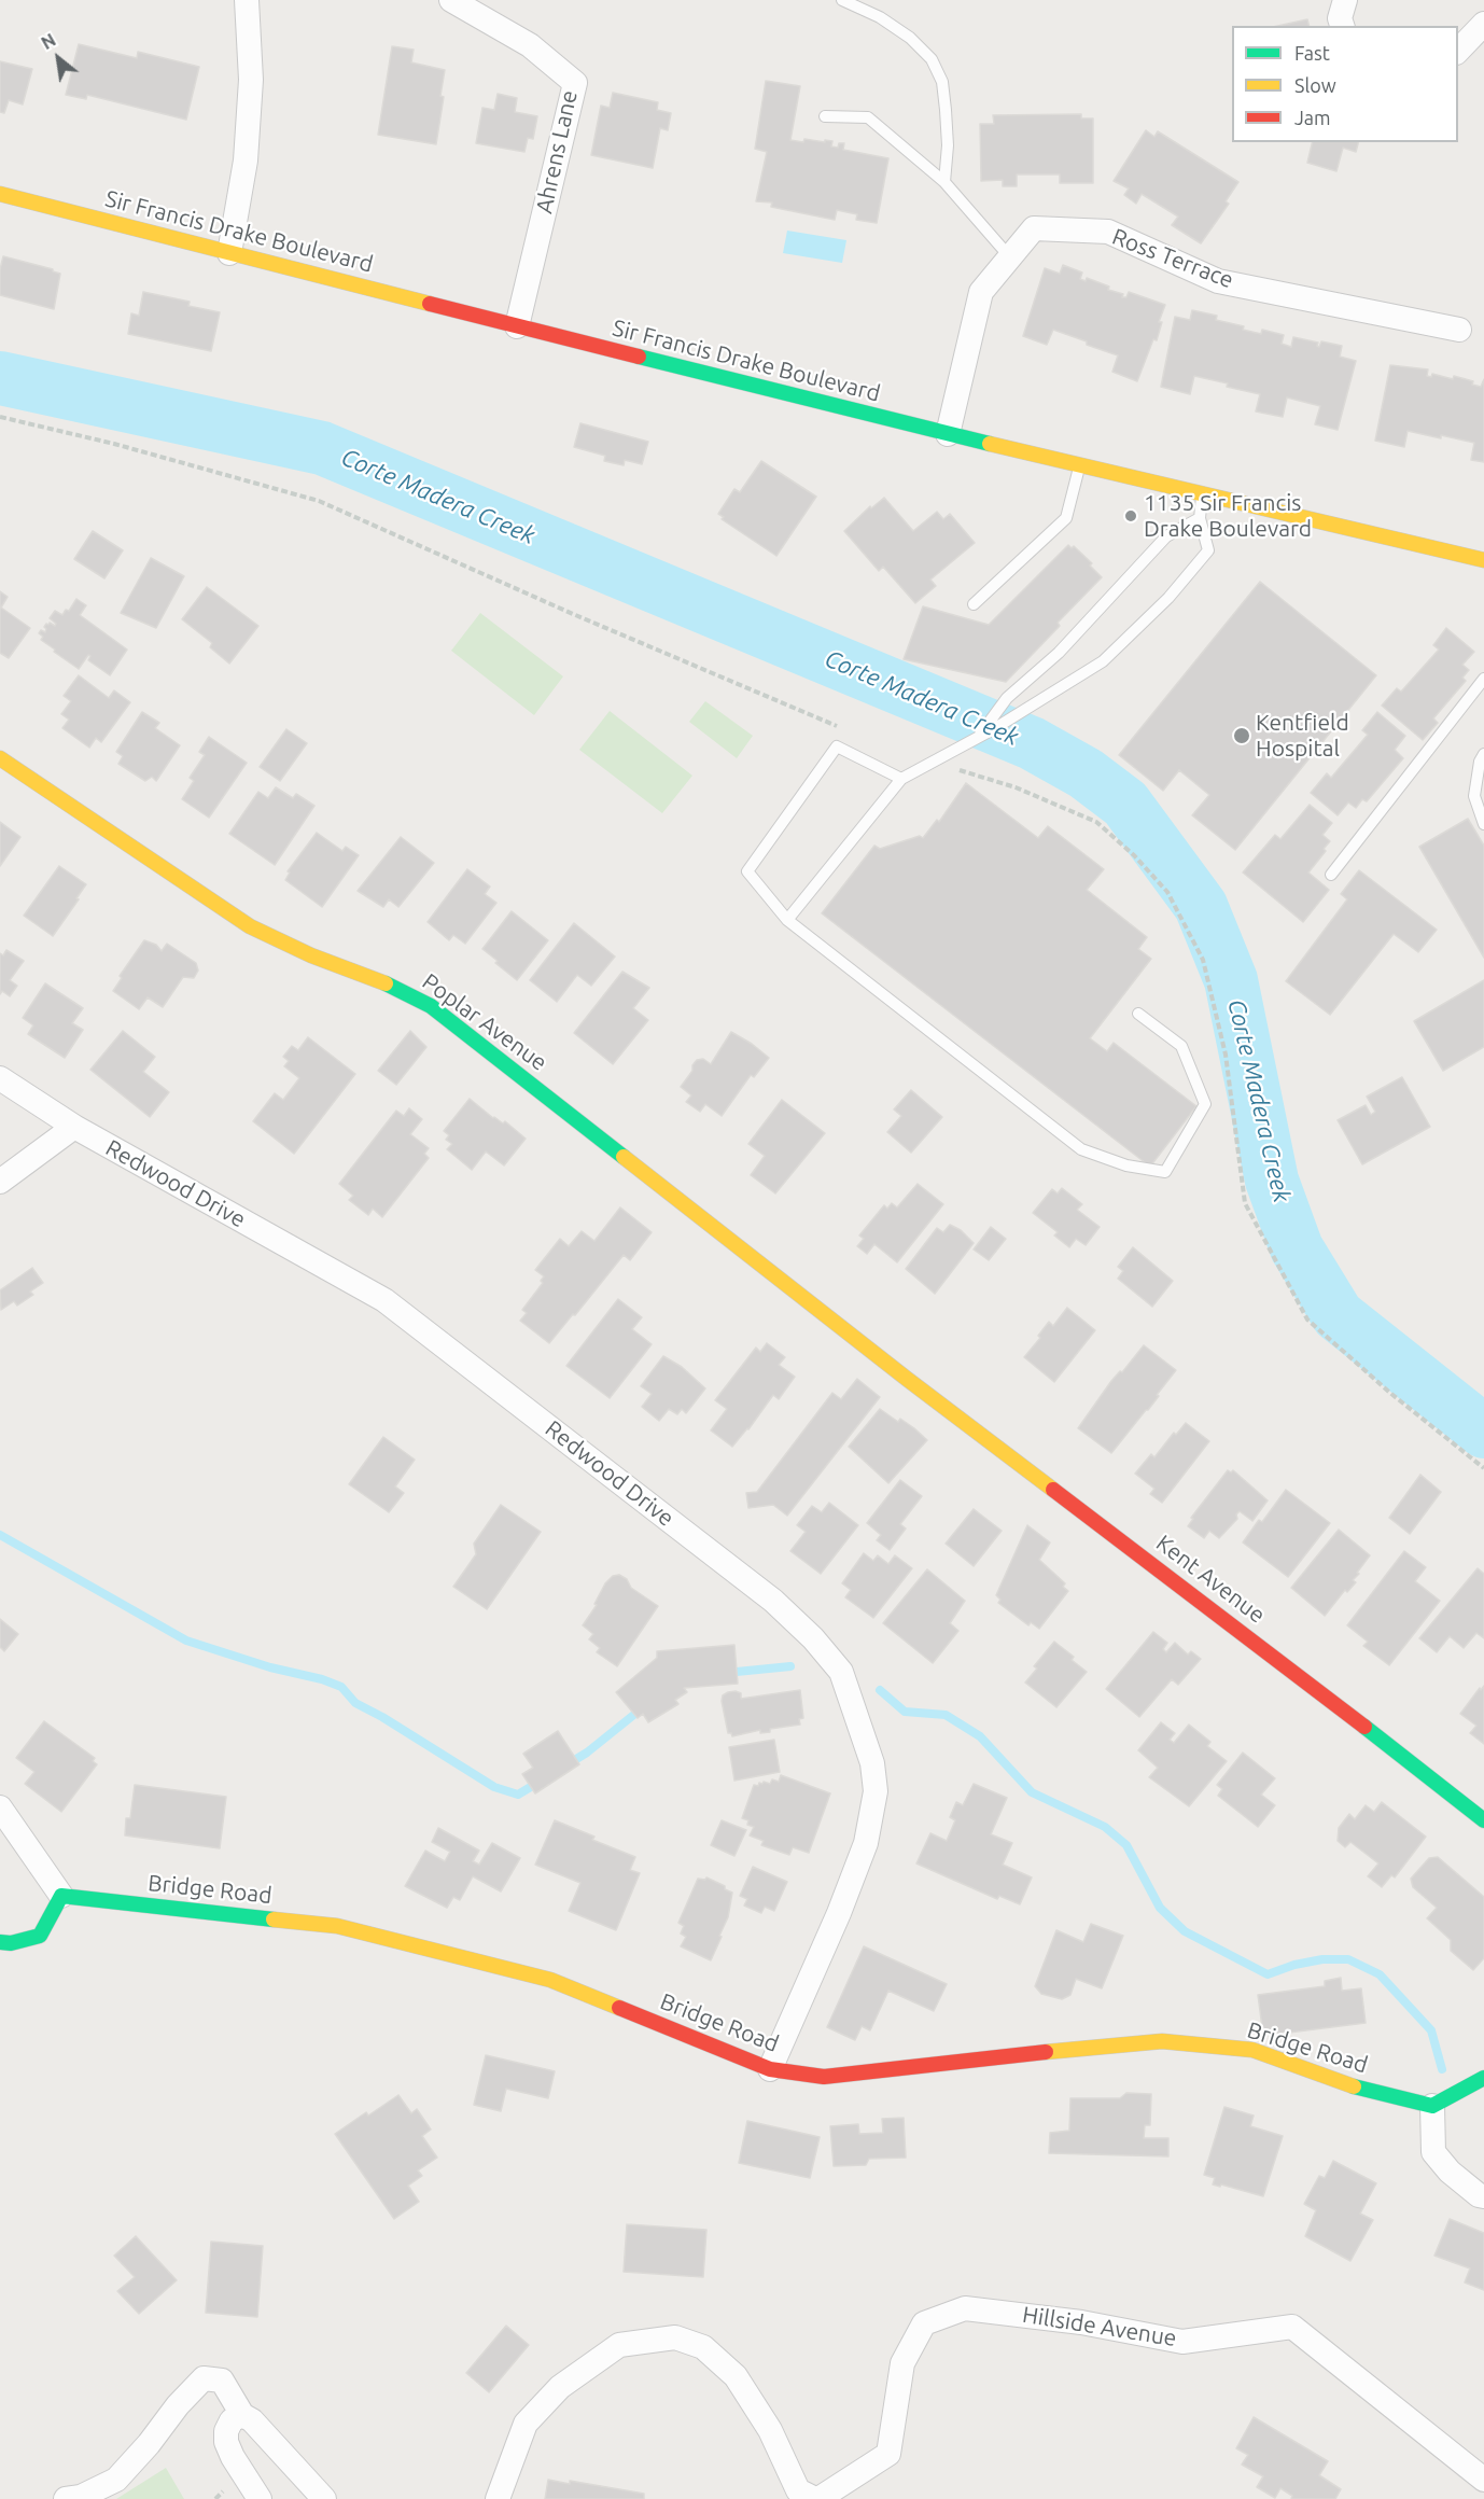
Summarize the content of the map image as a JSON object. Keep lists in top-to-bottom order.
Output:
{
  "streets": {
    "street": [
      "Ahrens Lane",
      "Sir Francis Drake Boulevard",
      "Ross Terrace",
      "Poplar Avenue",
      "Redwood Drive",
      "Kent Avenue",
      "Bridge Road",
      "Hillside Avenue"
    ]
  },
  "crossings": [
    ["Ahrens Lane", "Sir Francis Drake Boulevard"],
    ["Sir Francis Drake Boulevard", "Ross Terrace"],
    ["Poplar Avenue", "Kent Avenue"],
    ["Redwood Drive", "Bridge Road"]
  ],
  "water": ["Corte Madera Creek"],
  "places": ["1135 Sir Francis Drake Boulevard", "Kentfield Hospital"],
  "legend": ["Fast", "Slow", "Jam"],
  "north": "top left"
}
